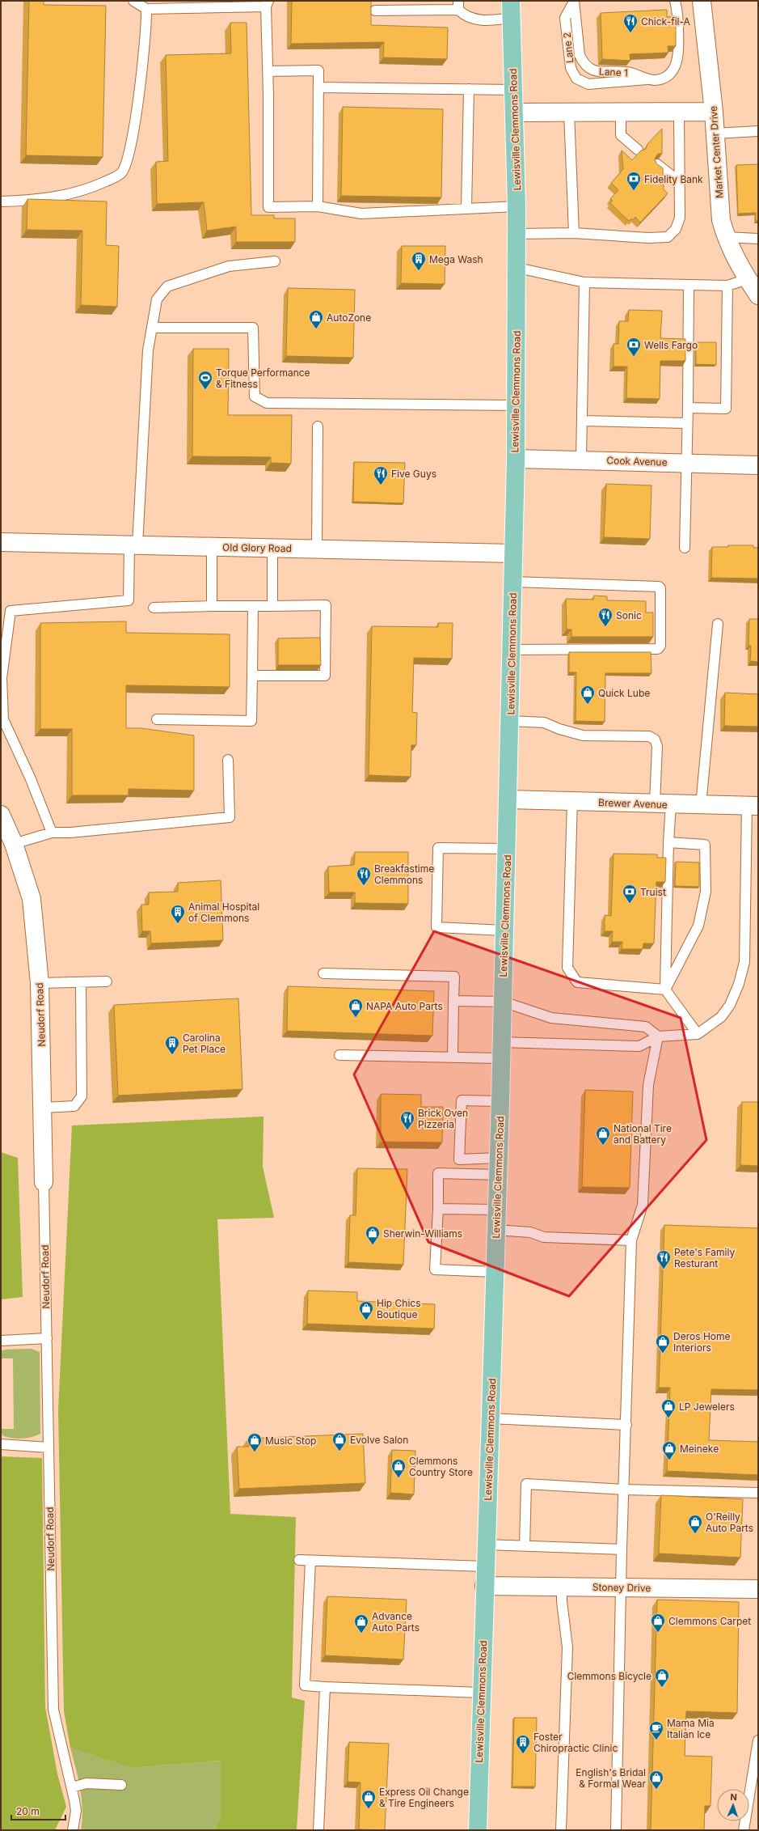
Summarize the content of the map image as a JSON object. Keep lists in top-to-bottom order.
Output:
{
  "streets": {
    "main road": ["Lewisville Clemmons Road"],
    "street": [
      "Market Center Drive",
      "Cook Avenue",
      "Old Glory Road",
      "Brewer Avenue",
      "Neudorf Road",
      "Stoney Drive"
    ],
    "lane": ["Lane 2", "Lane 1"]
  },
  "crossings": [
    ["Lane 2", "Lane 1"],
    ["Lewisville Clemmons Road", "Cook Avenue"],
    ["Lewisville Clemmons Road", "Old Glory Road"],
    ["Lewisville Clemmons Road", "Brewer Avenue"],
    ["Lewisville Clemmons Road", "Stoney Drive"]
  ],
  "places": {
    "restaurant": [
      "Chick-fil-A",
      "Five Guys",
      "Sonic",
      "Breakfastime Clemmons",
      "Brick Oven Pizzeria",
      "Pete's Family Resturant"
    ],
    "bank": ["Fidelity Bank", "Wells Fargo", "Truist"],
    "building": [
      "Mega Wash",
      "Animal Hospital of Clemmons",
      "Carolina Pet Place",
      "Foster Chiropractic Clinic"
    ],
    "shop": [
      "AutoZone",
      "Quick Lube",
      "NAPA Auto Parts",
      "National Tire and Battery",
      "Sherwin-Williams",
      "Hip Chics Boutique",
      "Deros Home Interiors",
      "LP Jewelers",
      "Evolve Salon",
      "Music Stop",
      "Meineke",
      "Clemmons Country Store",
      "O'Reilly Auto Parts",
      "Clemmons Carpet",
      "Advance Auto Parts",
      "Clemmons Bicycle",
      "English's Bridal & Formal Wear",
      "Express Oil Change & Tire Engineers"
    ],
    "sports": ["Torque Performance & Fitness"],
    "cafe": ["Mama Mia Italian Ice"]
  },
  "scale_bar": "20 m",
  "north": "top"
}
